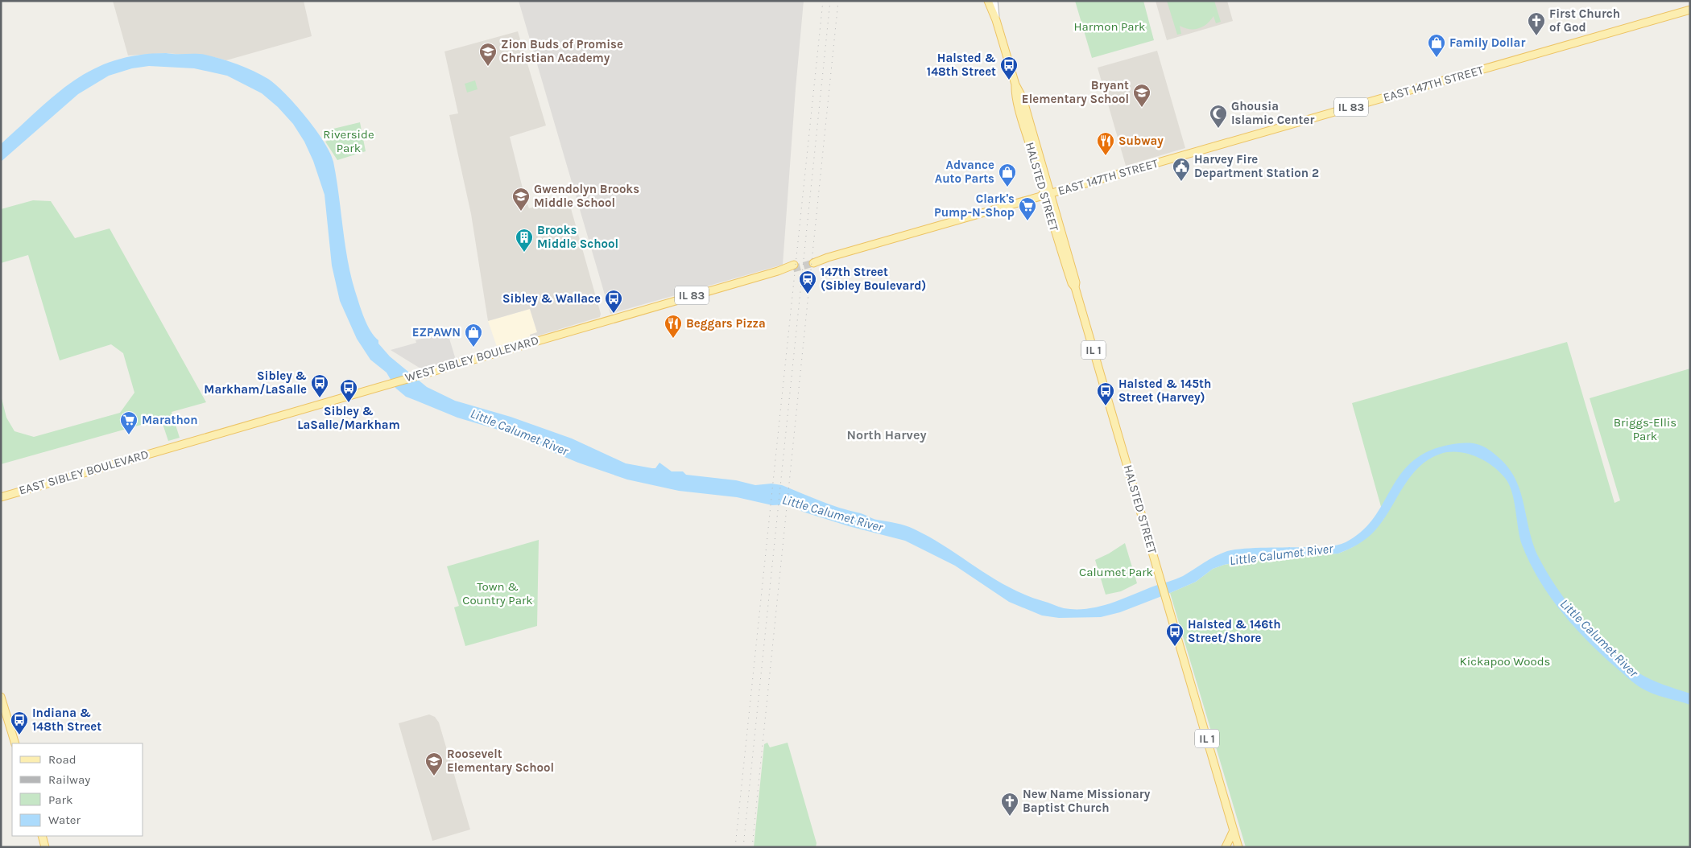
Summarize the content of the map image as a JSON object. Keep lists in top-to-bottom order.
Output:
{
  "streets": {
    "main road": [
      "EAST 147TH STREET",
      "IL 83",
      "HALSTED STREET",
      "IL 1",
      "WEST SIBLEY BOULEVARD",
      "EAST SIBLEY BOULEVARD"
    ]
  },
  "crossings": [
    ["EAST 147TH STREET", "HALSTED STREET"],
    ["WEST SIBLEY BOULEVARD", "EAST SIBLEY BOULEVARD"]
  ],
  "districts": ["North Harvey"],
  "water": ["Little Calumet River"],
  "parks": [
    "Harmon Park",
    "Riverside Park",
    "Briggs-Ellis Park",
    "Calumet Park",
    "Town & Country Park",
    "Kickapoo Woods"
  ],
  "places": {
    "church": ["First Church of God", "New Name Missionary Baptist Church"],
    "shop": ["Family Dollar", "Advance Auto Parts", "EZPAWN"],
    "school or university": [
      "Zion Buds of Promise Christian Academy",
      "Bryant Elementary School",
      "Gwendolyn Brooks Middle School",
      "Roosevelt Elementary School"
    ],
    "bus stop": [
      "Halsted & 148th Street",
      "Sibley & Wallace",
      "Sibley & Markham/LaSalle",
      "Sibley & LaSalle/Markham",
      "Halsted & 145th Street (Harvey)",
      "Halsted & 146th Street/Shore",
      "Indiana & 148th Street"
    ],
    "mosque": ["Ghousia Islamic Center"],
    "restaurant": ["Subway", "Beggars Pizza"],
    "public building": ["Harvey Fire Department Station 2"],
    "supermarket": ["Clark's Pump-N-Shop", "Marathon"],
    "building": ["Brooks Middle School"],
    "station": ["147th Street (Sibley Boulevard)"]
  },
  "legend": [
    "Road",
    "Railway",
    "Park",
    "Water"
  ]
}
